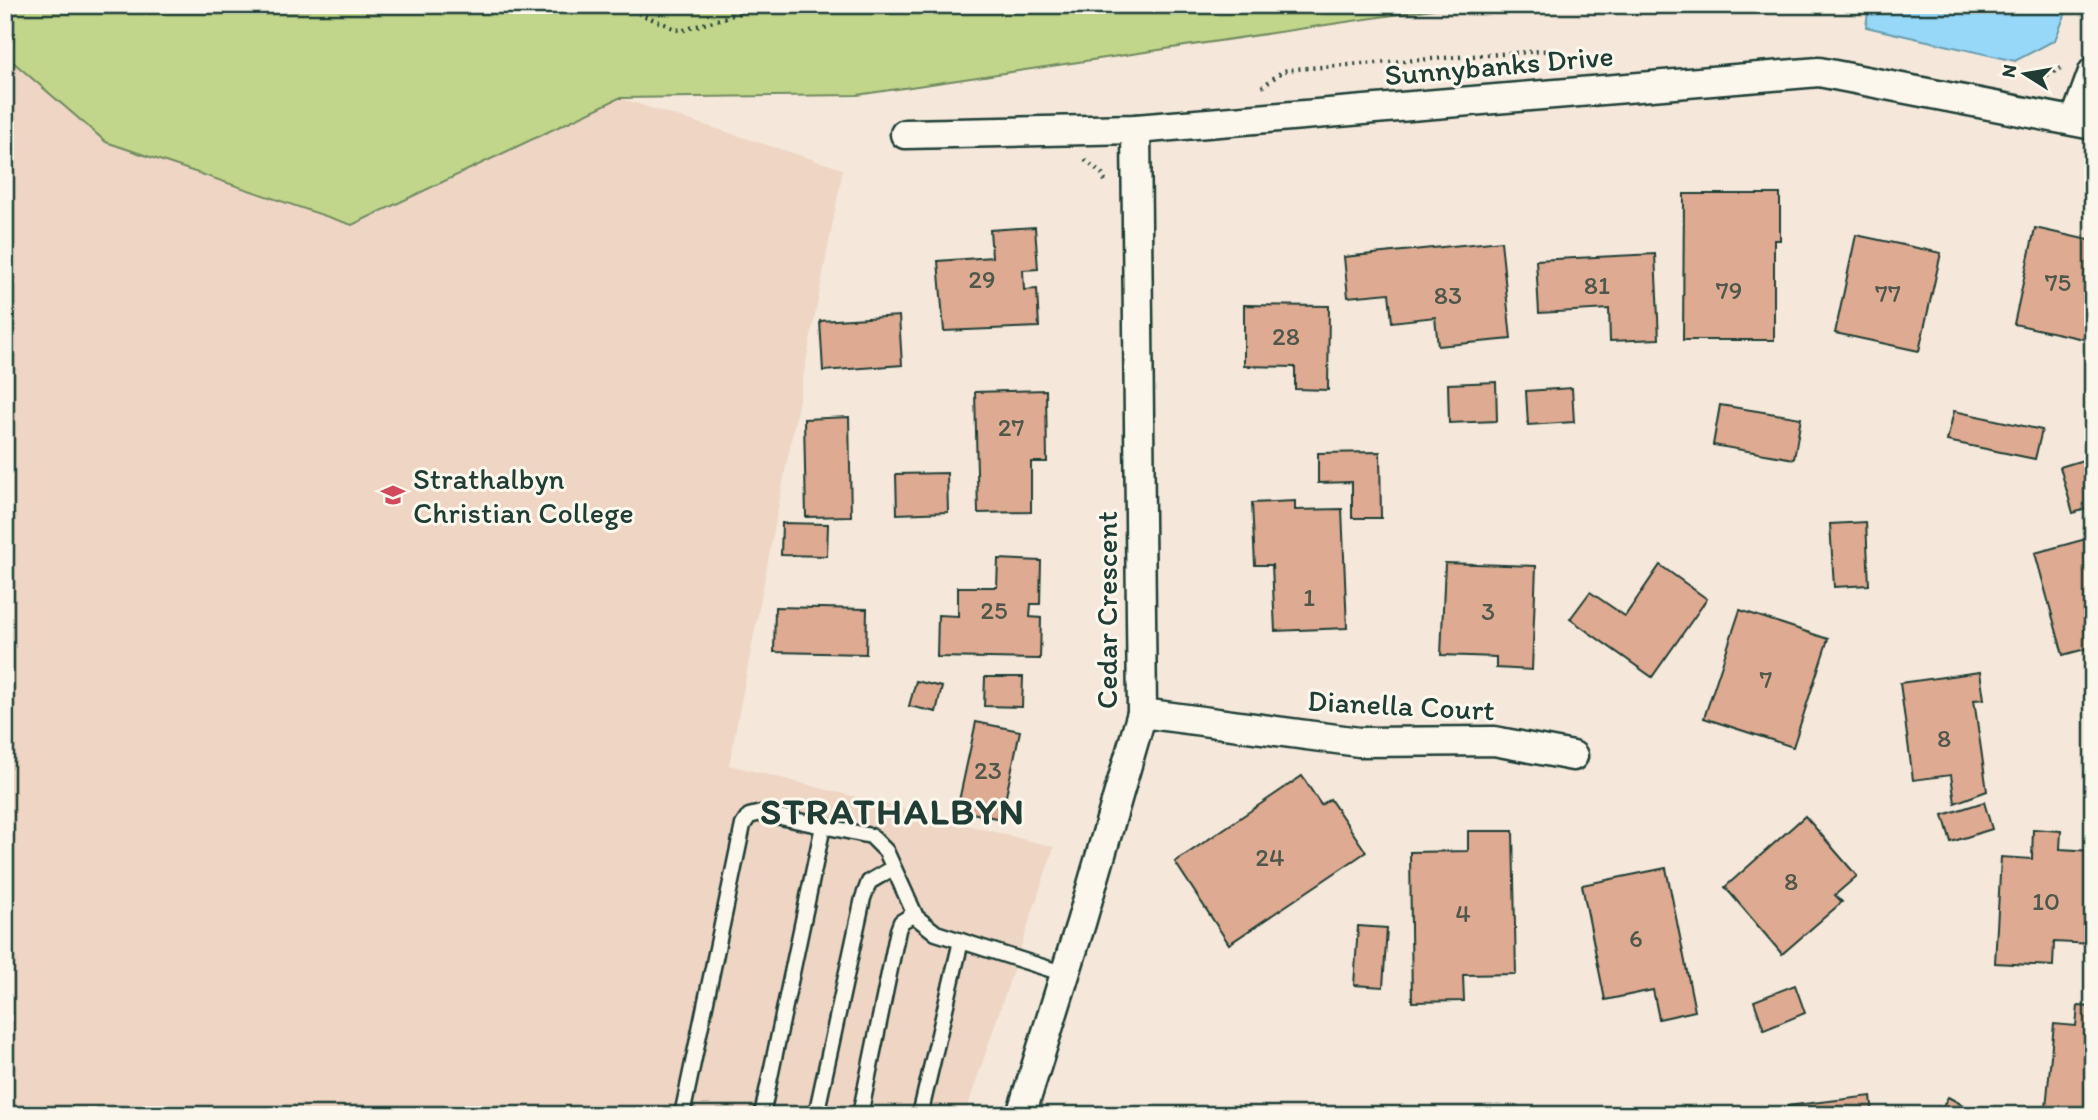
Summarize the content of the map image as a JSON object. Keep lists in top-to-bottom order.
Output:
{
  "streets": {
    "street": ["Sunnybanks Drive", "Cedar Crescent", "Dianella Court"]
  },
  "crossings": [
    ["Sunnybanks Drive", "Cedar Crescent"],
    ["Cedar Crescent", "Dianella Court"]
  ],
  "districts": ["STRATHALBYN"],
  "places": {
    "school or university": ["Strathalbyn Christian College"]
  },
  "house_numbers": [
    "29",
    "75",
    "81",
    "79",
    "77",
    "83",
    "28",
    "27",
    "1",
    "25",
    "3",
    "7",
    "8",
    "23",
    "24",
    "8",
    "10",
    "4",
    "6"
  ],
  "north": "left"
}
